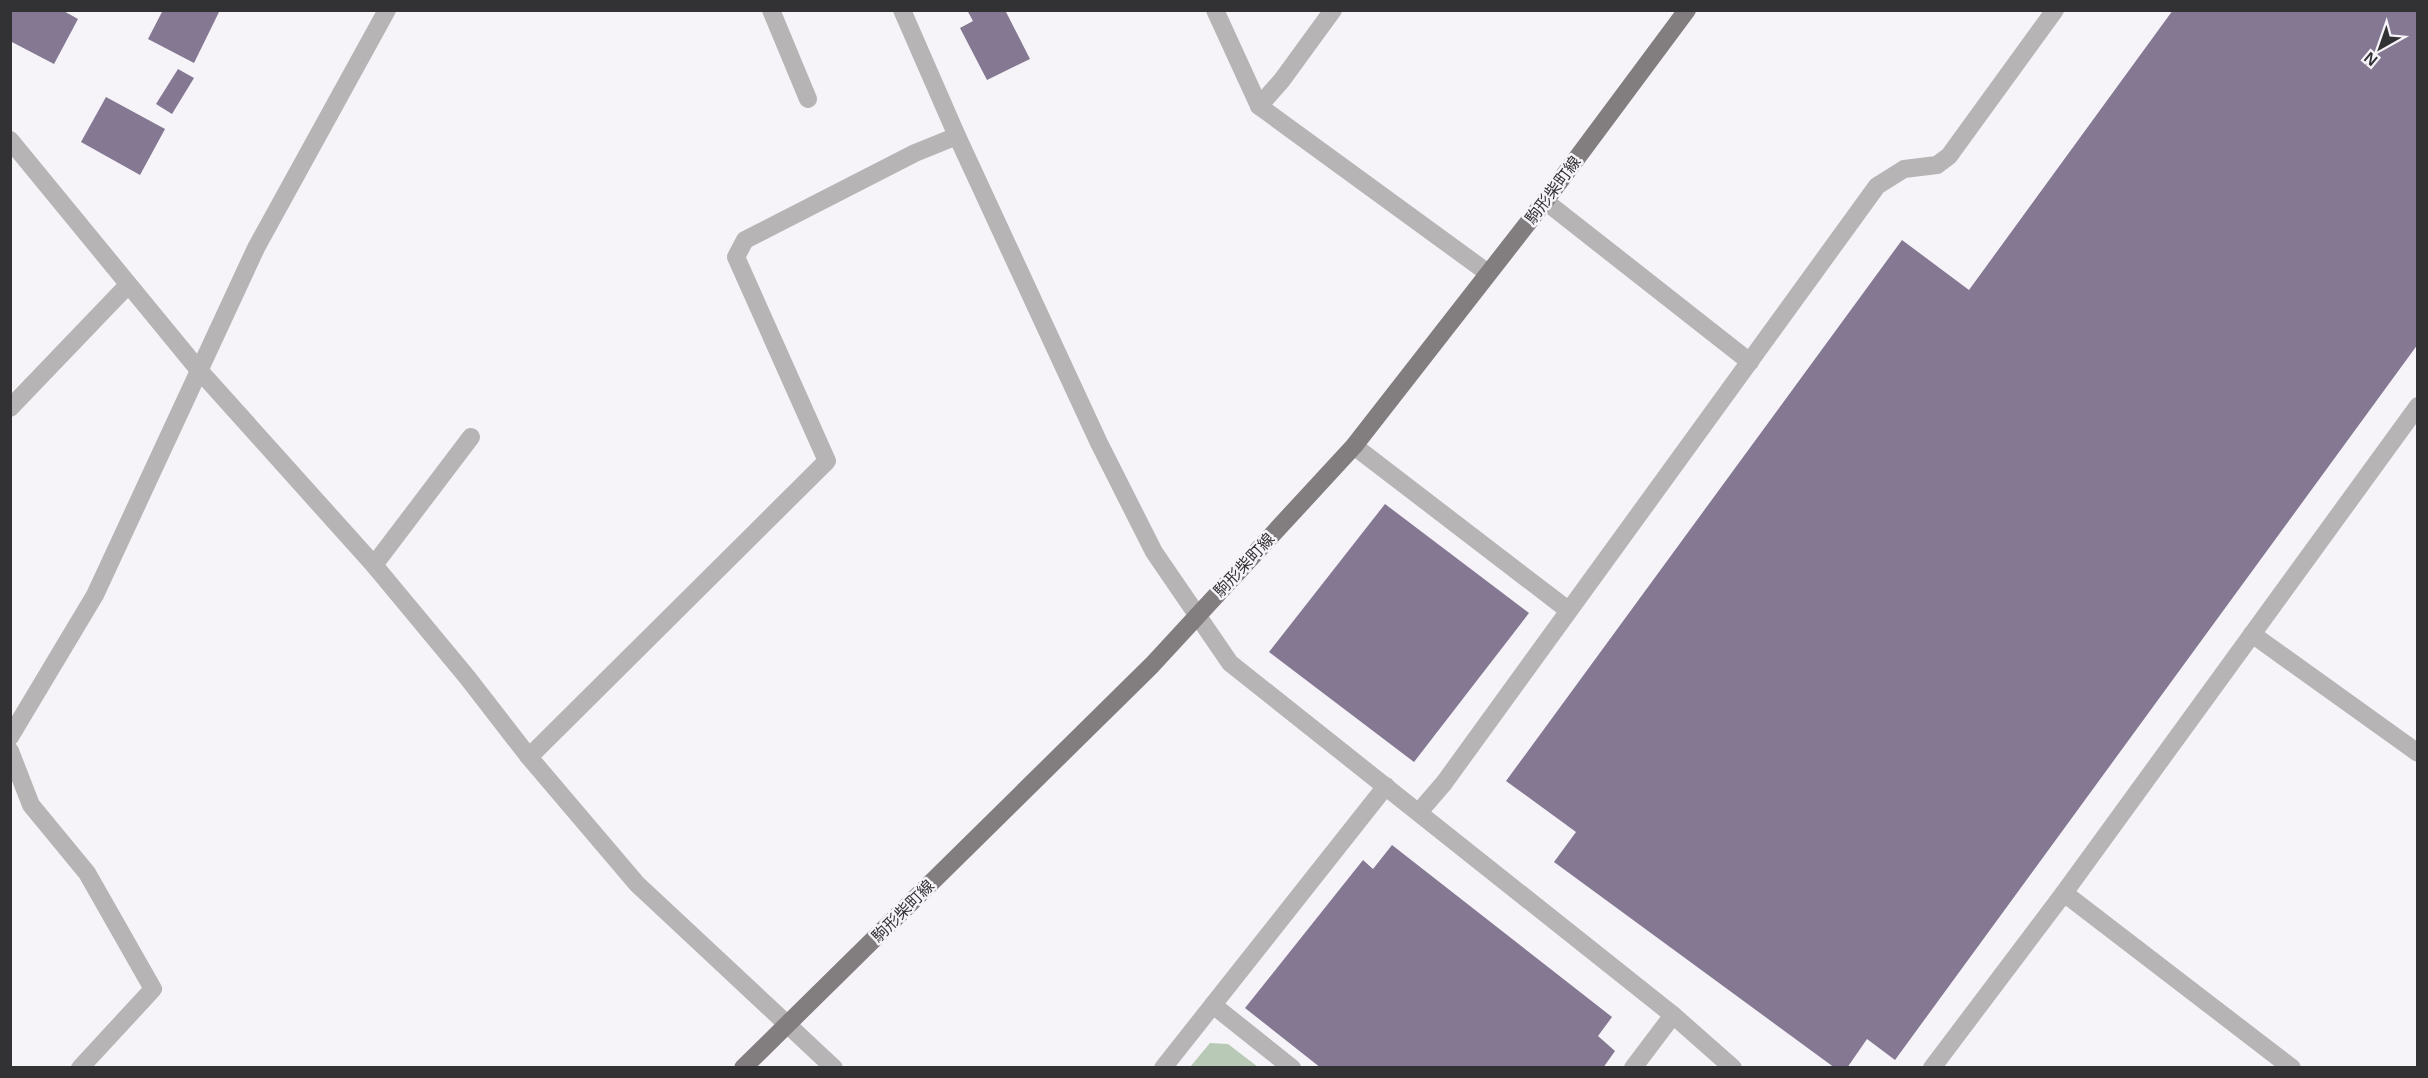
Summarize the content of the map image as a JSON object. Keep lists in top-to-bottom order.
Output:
{
  "streets": {
    "main road": ["駒形柴町線"]
  },
  "north": "bottom left"
}
